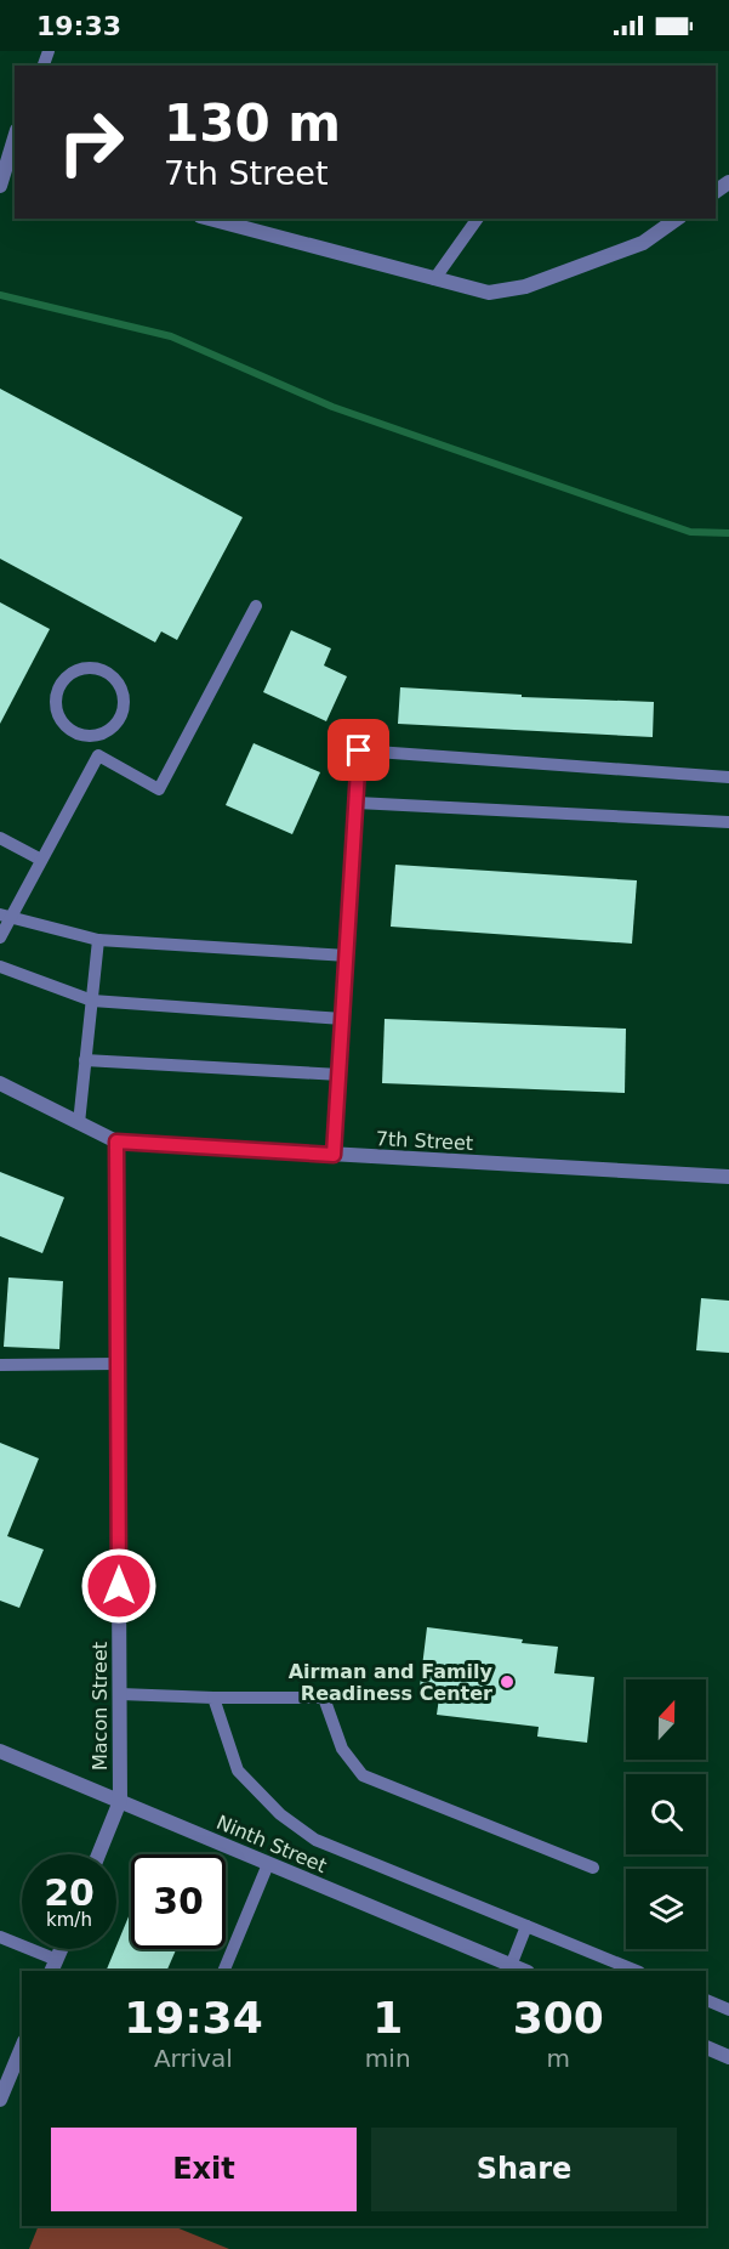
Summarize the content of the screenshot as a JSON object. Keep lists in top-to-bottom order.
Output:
{
  "streets": {
    "street": ["7th Street", "Macon Street", "Ninth Street"]
  },
  "crossings": [
    ["7th Street", "Macon Street"],
    ["Macon Street", "Ninth Street"]
  ],
  "places": ["Airman and Family Readiness Center"],
  "north": "top",
  "page": {
    "status": "19:33",
    "turn": ["130 m", "7th Street"],
    "speed": "20 km/h",
    "limit": "30",
    "eta": [
      "19:34",
      "Arrival",
      "1",
      "min",
      "300",
      "m"
    ],
    "buttons": ["Exit", "Share"]
  }
}
